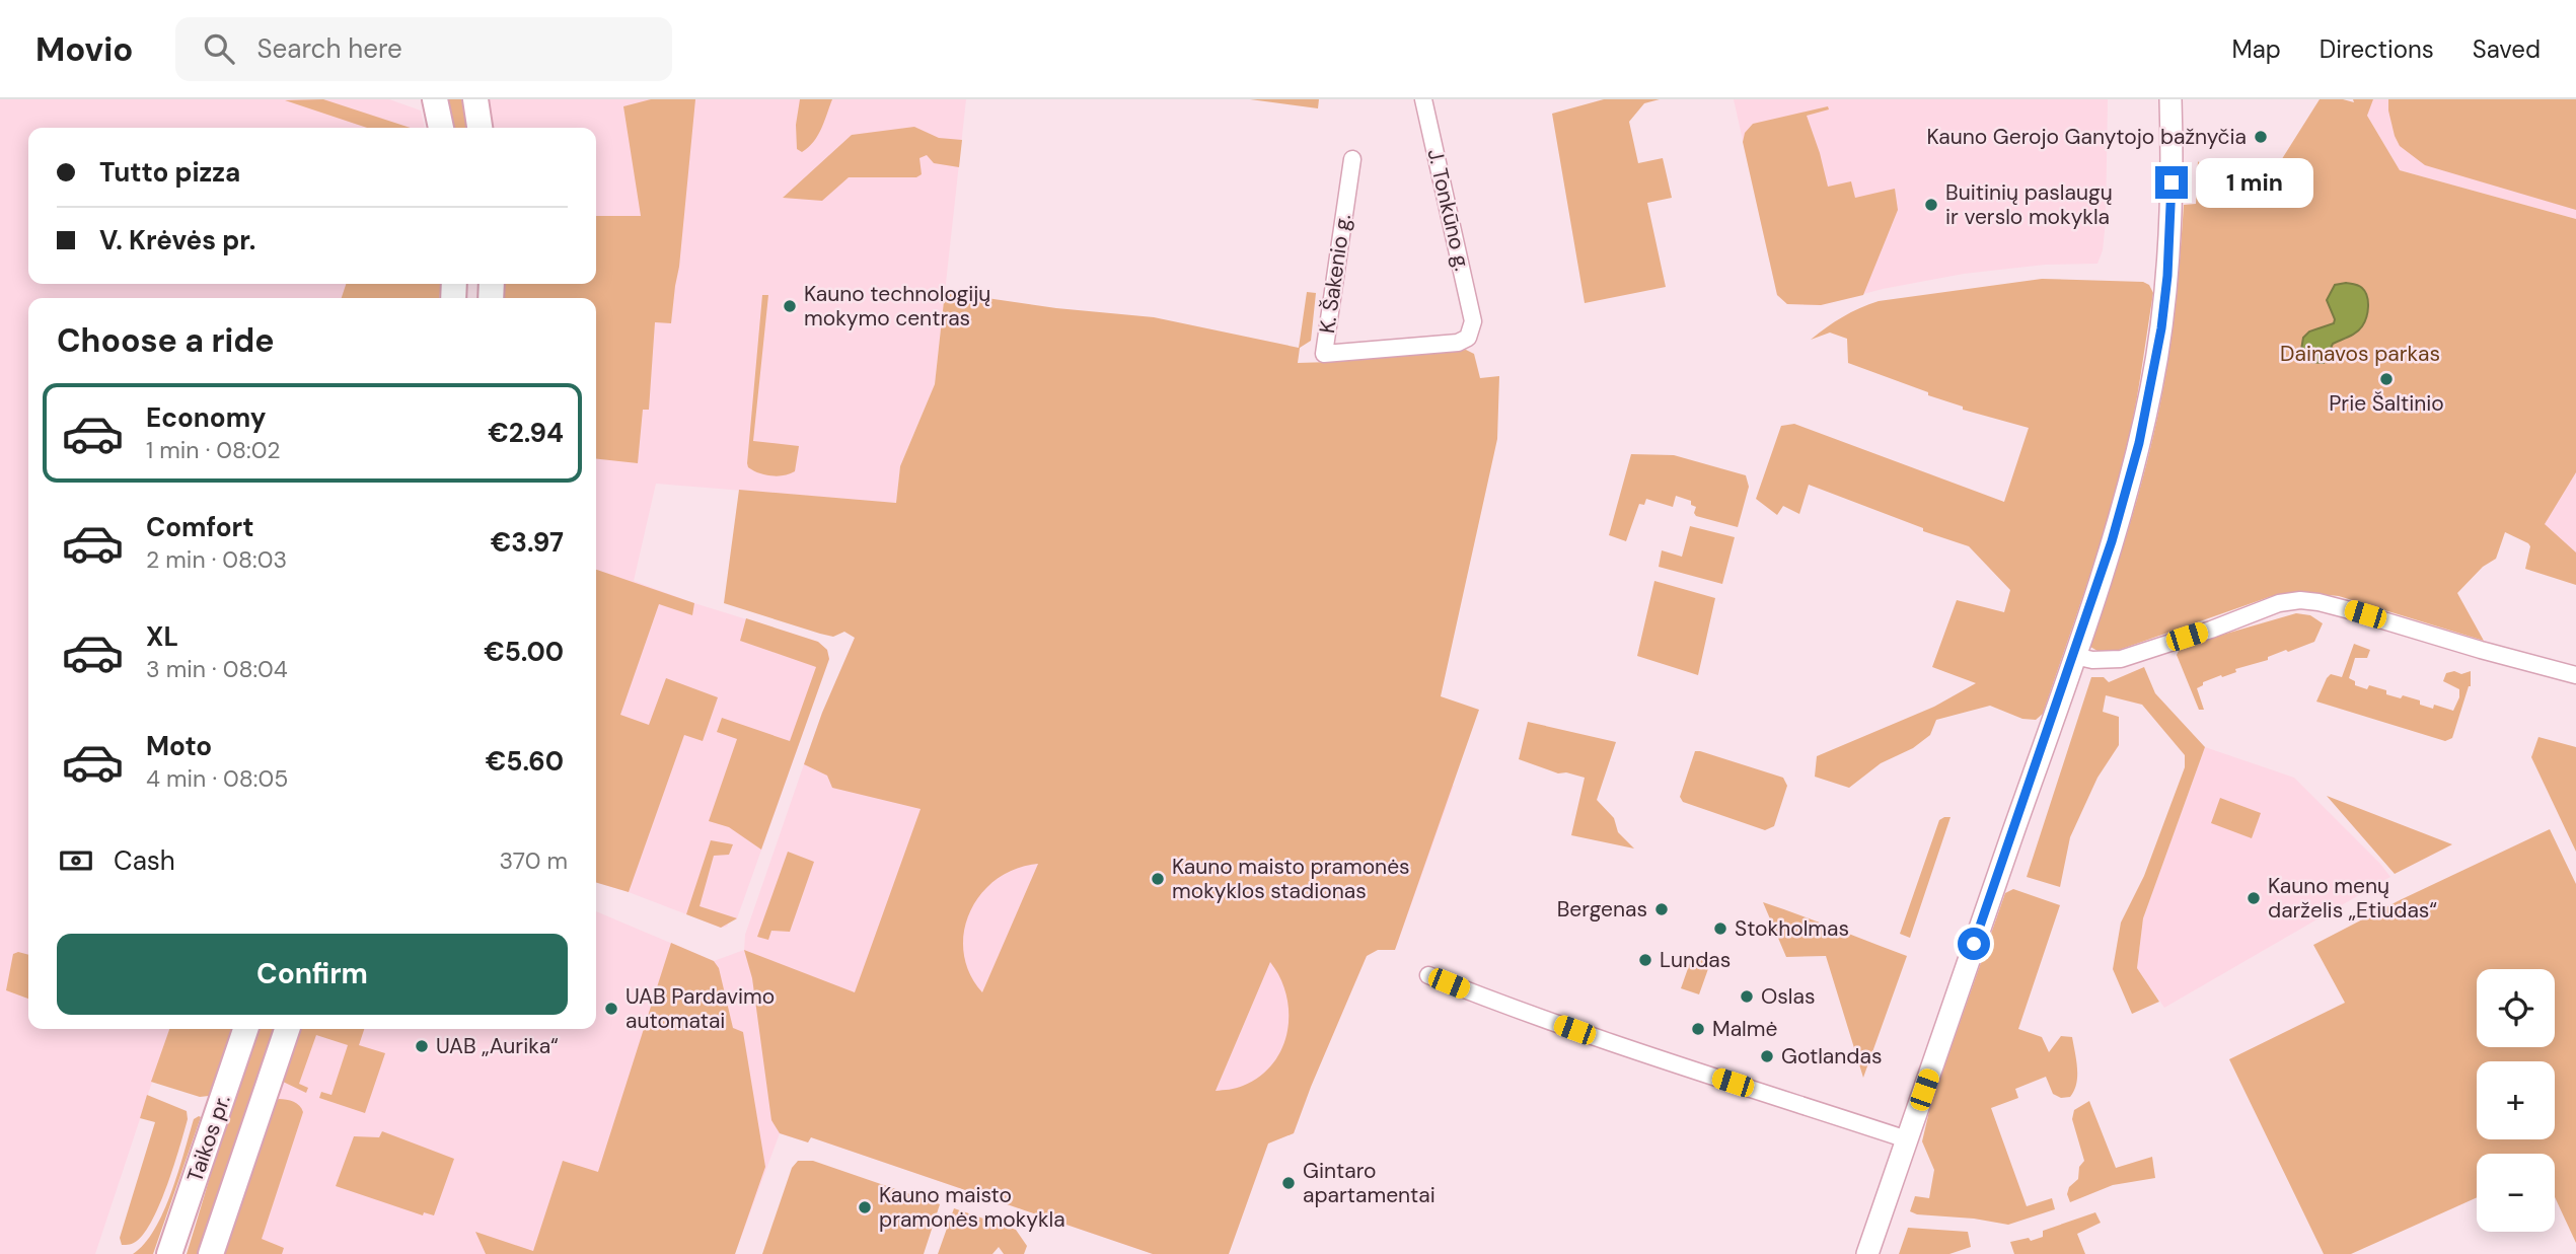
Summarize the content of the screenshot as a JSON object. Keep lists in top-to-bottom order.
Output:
{
  "streets": {
    "main road": ["Taikos pr."],
    "street": ["J. Tonkūno g.", "K. Šakenio g."]
  },
  "crossings": [
    ["J. Tonkūno g.", "K. Šakenio g."]
  ],
  "parks": ["Dainavos parkas"],
  "places": [
    "Kauno Gerojo Ganytojo bažnyčia",
    "Buitinių paslaugų ir verslo mokykla",
    "Kauno technologijų mokymo centras",
    "Prie Šaltinio",
    "Kauno maisto pramonės mokyklos stadionas",
    "Kauno menų darželis „Etiudas“",
    "Bergenas",
    "Stokholmas",
    "Lundas",
    "Oslas",
    "UAB Pardavimo automatai",
    "Malmė",
    "UAB „Aurika“",
    "Gotlandas",
    "Gintaro apartamentai",
    "Kauno maisto pramonės mokykla"
  ],
  "page": {
    "header": "Movio",
    "search": "Search here",
    "nav": ["Map", "Directions", "Saved"],
    "banner": ["Tutto pizza", "V. Krėvės pr."],
    "bubble": "1 min",
    "heading": "Choose a ride",
    "list": [
      {
        "name": "Economy",
        "note": "1 min · 08:02",
        "value": "€2.94"
      },
      {
        "name": "Comfort",
        "note": "2 min · 08:03",
        "value": "€3.97"
      },
      {
        "name": "XL",
        "note": "3 min · 08:04",
        "value": "€5.00"
      },
      {
        "name": "Moto",
        "note": "4 min · 08:05",
        "value": "€5.60"
      }
    ],
    "pay": ["Cash", "370 m"],
    "buttons": "Confirm",
    "map_buttons": ["+", "−"]
  }
}
